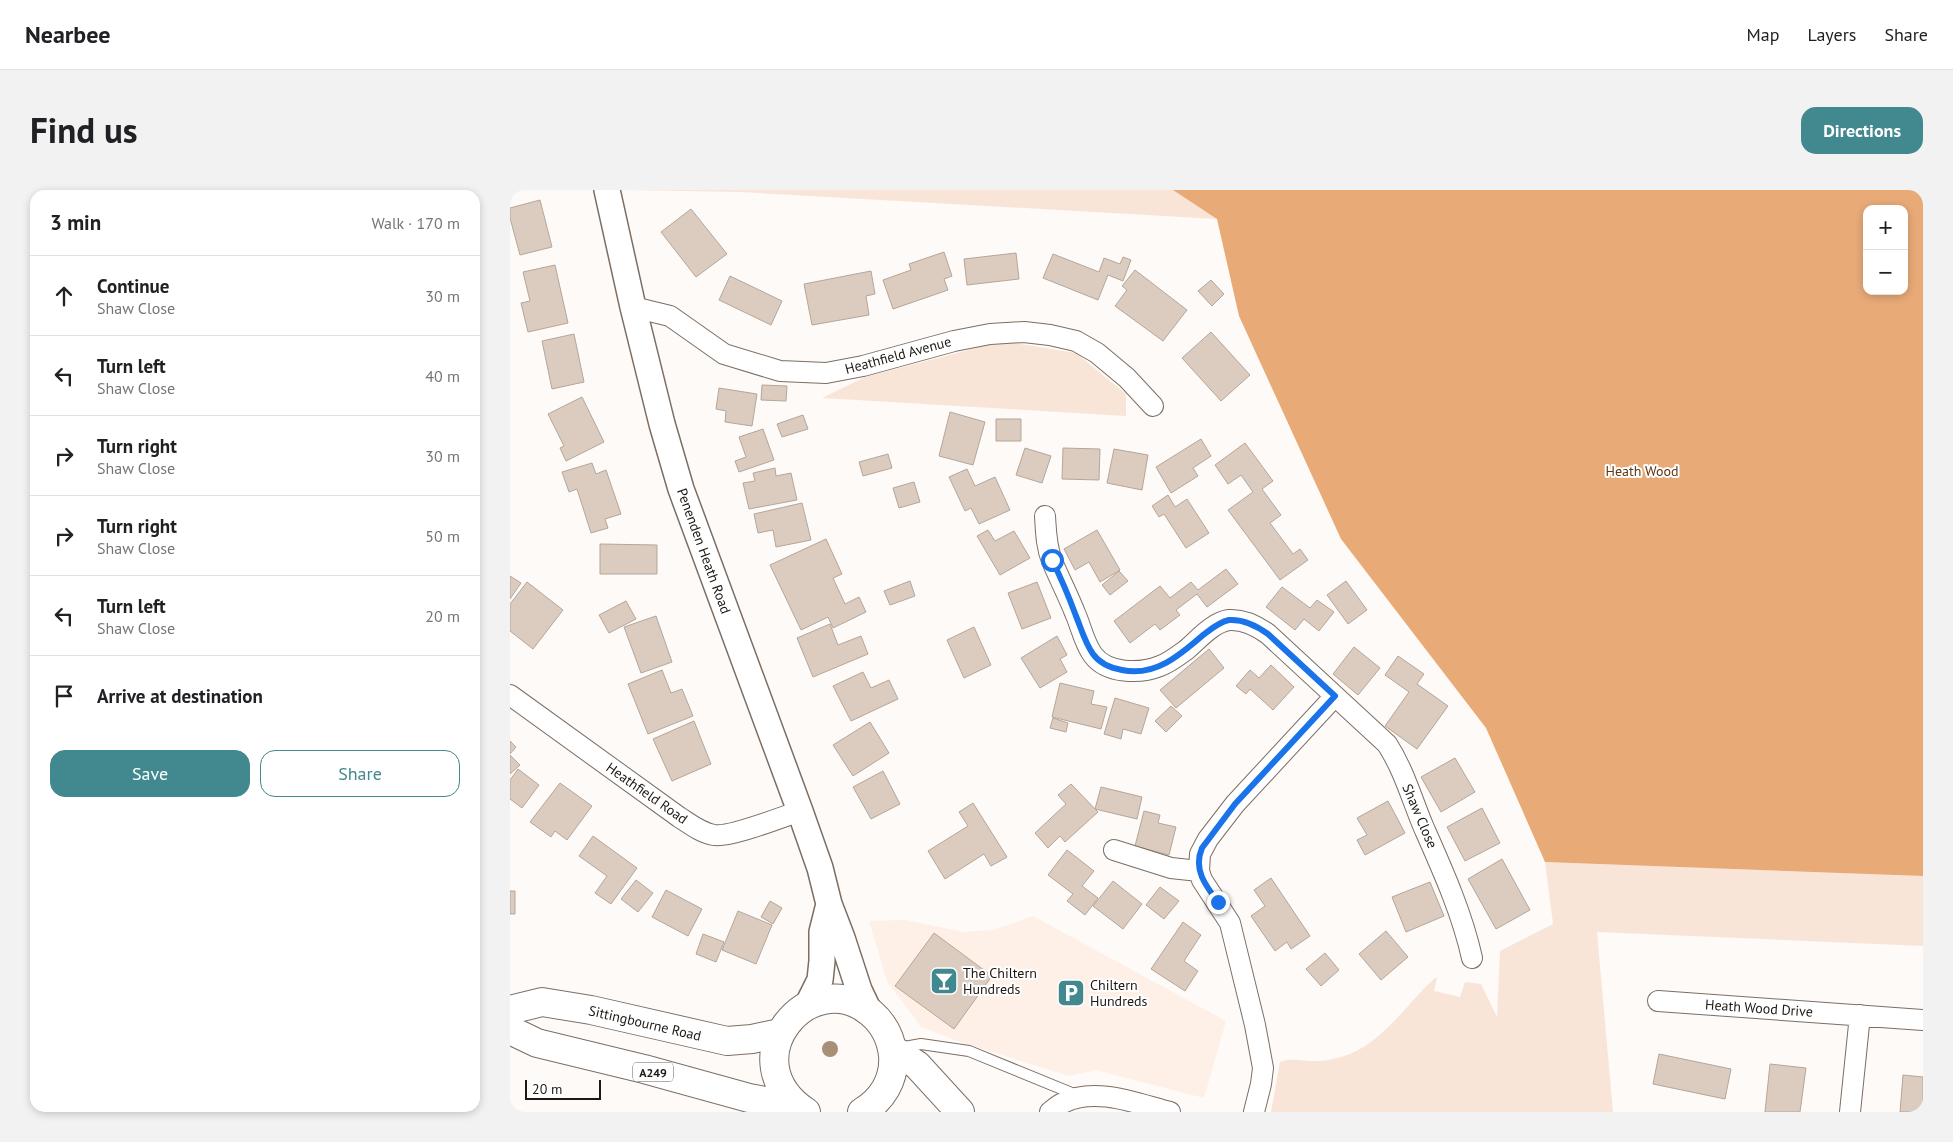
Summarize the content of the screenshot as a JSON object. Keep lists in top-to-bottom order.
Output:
{
  "streets": {
    "highway": ["Sittingbourne Road", "A249"],
    "street": [
      "Heathfield Avenue",
      "Penenden Heath Road",
      "Heathfield Road",
      "Shaw Close",
      "Heath Wood Drive"
    ]
  },
  "crossings": [
    ["Heathfield Avenue", "Penenden Heath Road"],
    ["Penenden Heath Road", "Heathfield Road"]
  ],
  "parks": ["Heath Wood"],
  "places": {
    "bar": ["The Chiltern Hundreds"],
    "parking": ["Chiltern Hundreds"]
  },
  "scale_bar": "20 m",
  "page": {
    "header": "Nearbee",
    "nav": ["Map", "Layers", "Share"],
    "title": "Find us",
    "buttons": [
      "Directions",
      ["Save", "Share"]
    ],
    "heading": ["3 min", "Walk · 170 m"],
    "map_buttons": ["+", "−"],
    "list": [
      ["Continue", "Shaw Close", "30 m"],
      ["Turn left", "Shaw Close", "40 m"],
      ["Turn right", "Shaw Close", "30 m"],
      ["Turn right", "Shaw Close", "50 m"],
      ["Turn left", "Shaw Close", "20 m"],
      "Arrive at destination"
    ],
    "scale": "20 m"
  }
}
